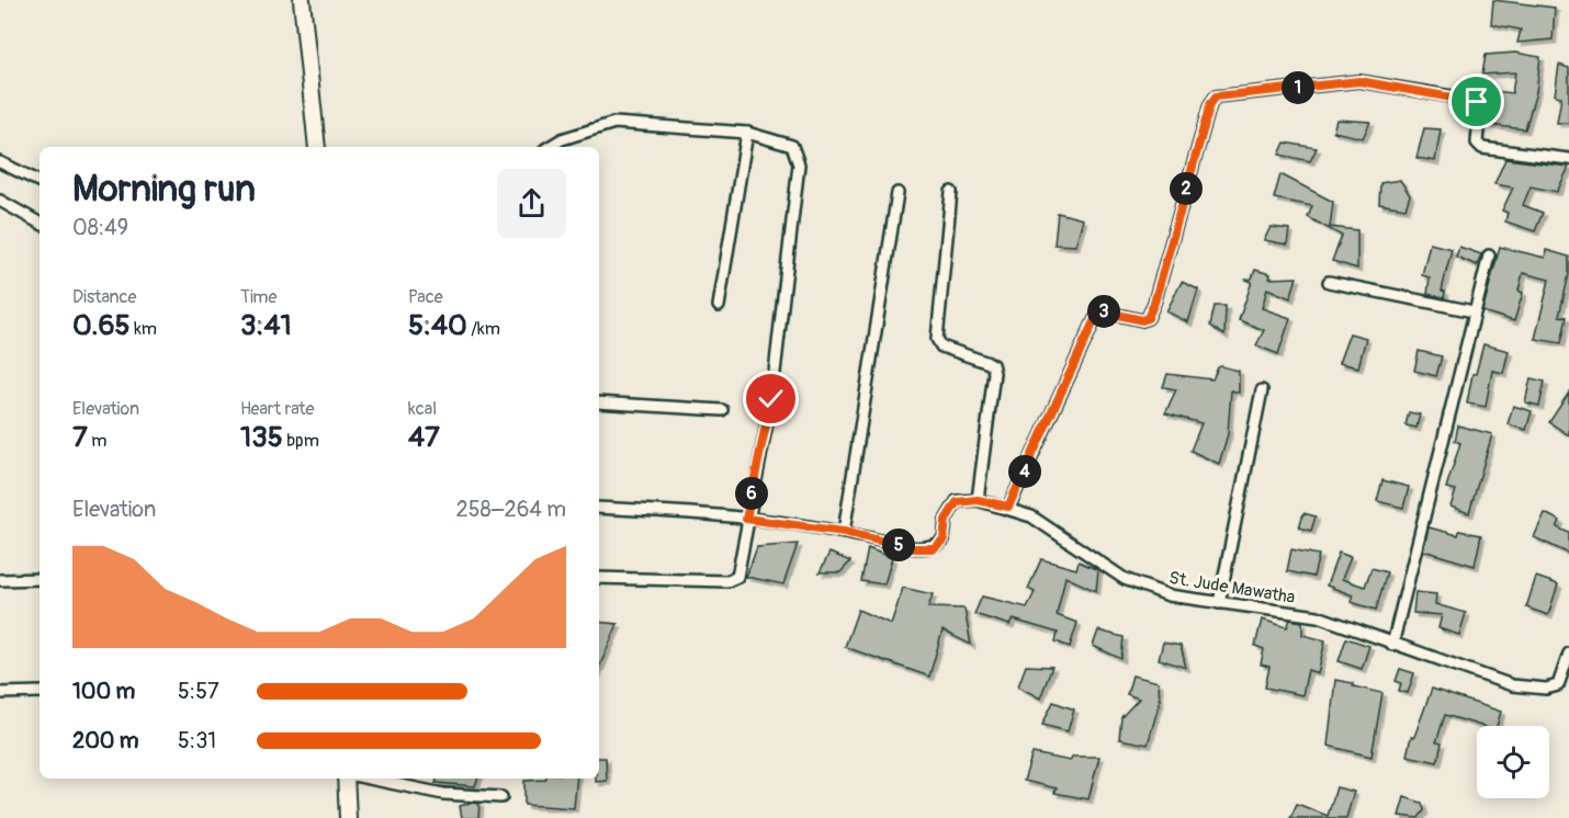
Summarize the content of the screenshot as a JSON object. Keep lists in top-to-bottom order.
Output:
{
  "streets": {
    "street": ["St. Jude Mawatha"]
  },
  "page": {
    "pins": [
      "1",
      "2",
      "3",
      "4",
      "6",
      "5"
    ],
    "heading": ["Morning run", "08:49"],
    "stats": [
      ["Distance", "0.65 km"],
      ["Time", "3:41"],
      ["Pace", "5:40 /km"],
      ["Elevation", "7 m"],
      ["Heart rate", "135 bpm"],
      ["kcal", "47"]
    ],
    "chart": ["Elevation", "258–264 m"],
    "list": [
      {
        "name": "100 m",
        "note": "5:57"
      },
      {
        "name": "200 m",
        "note": "5:31"
      }
    ]
  }
}
